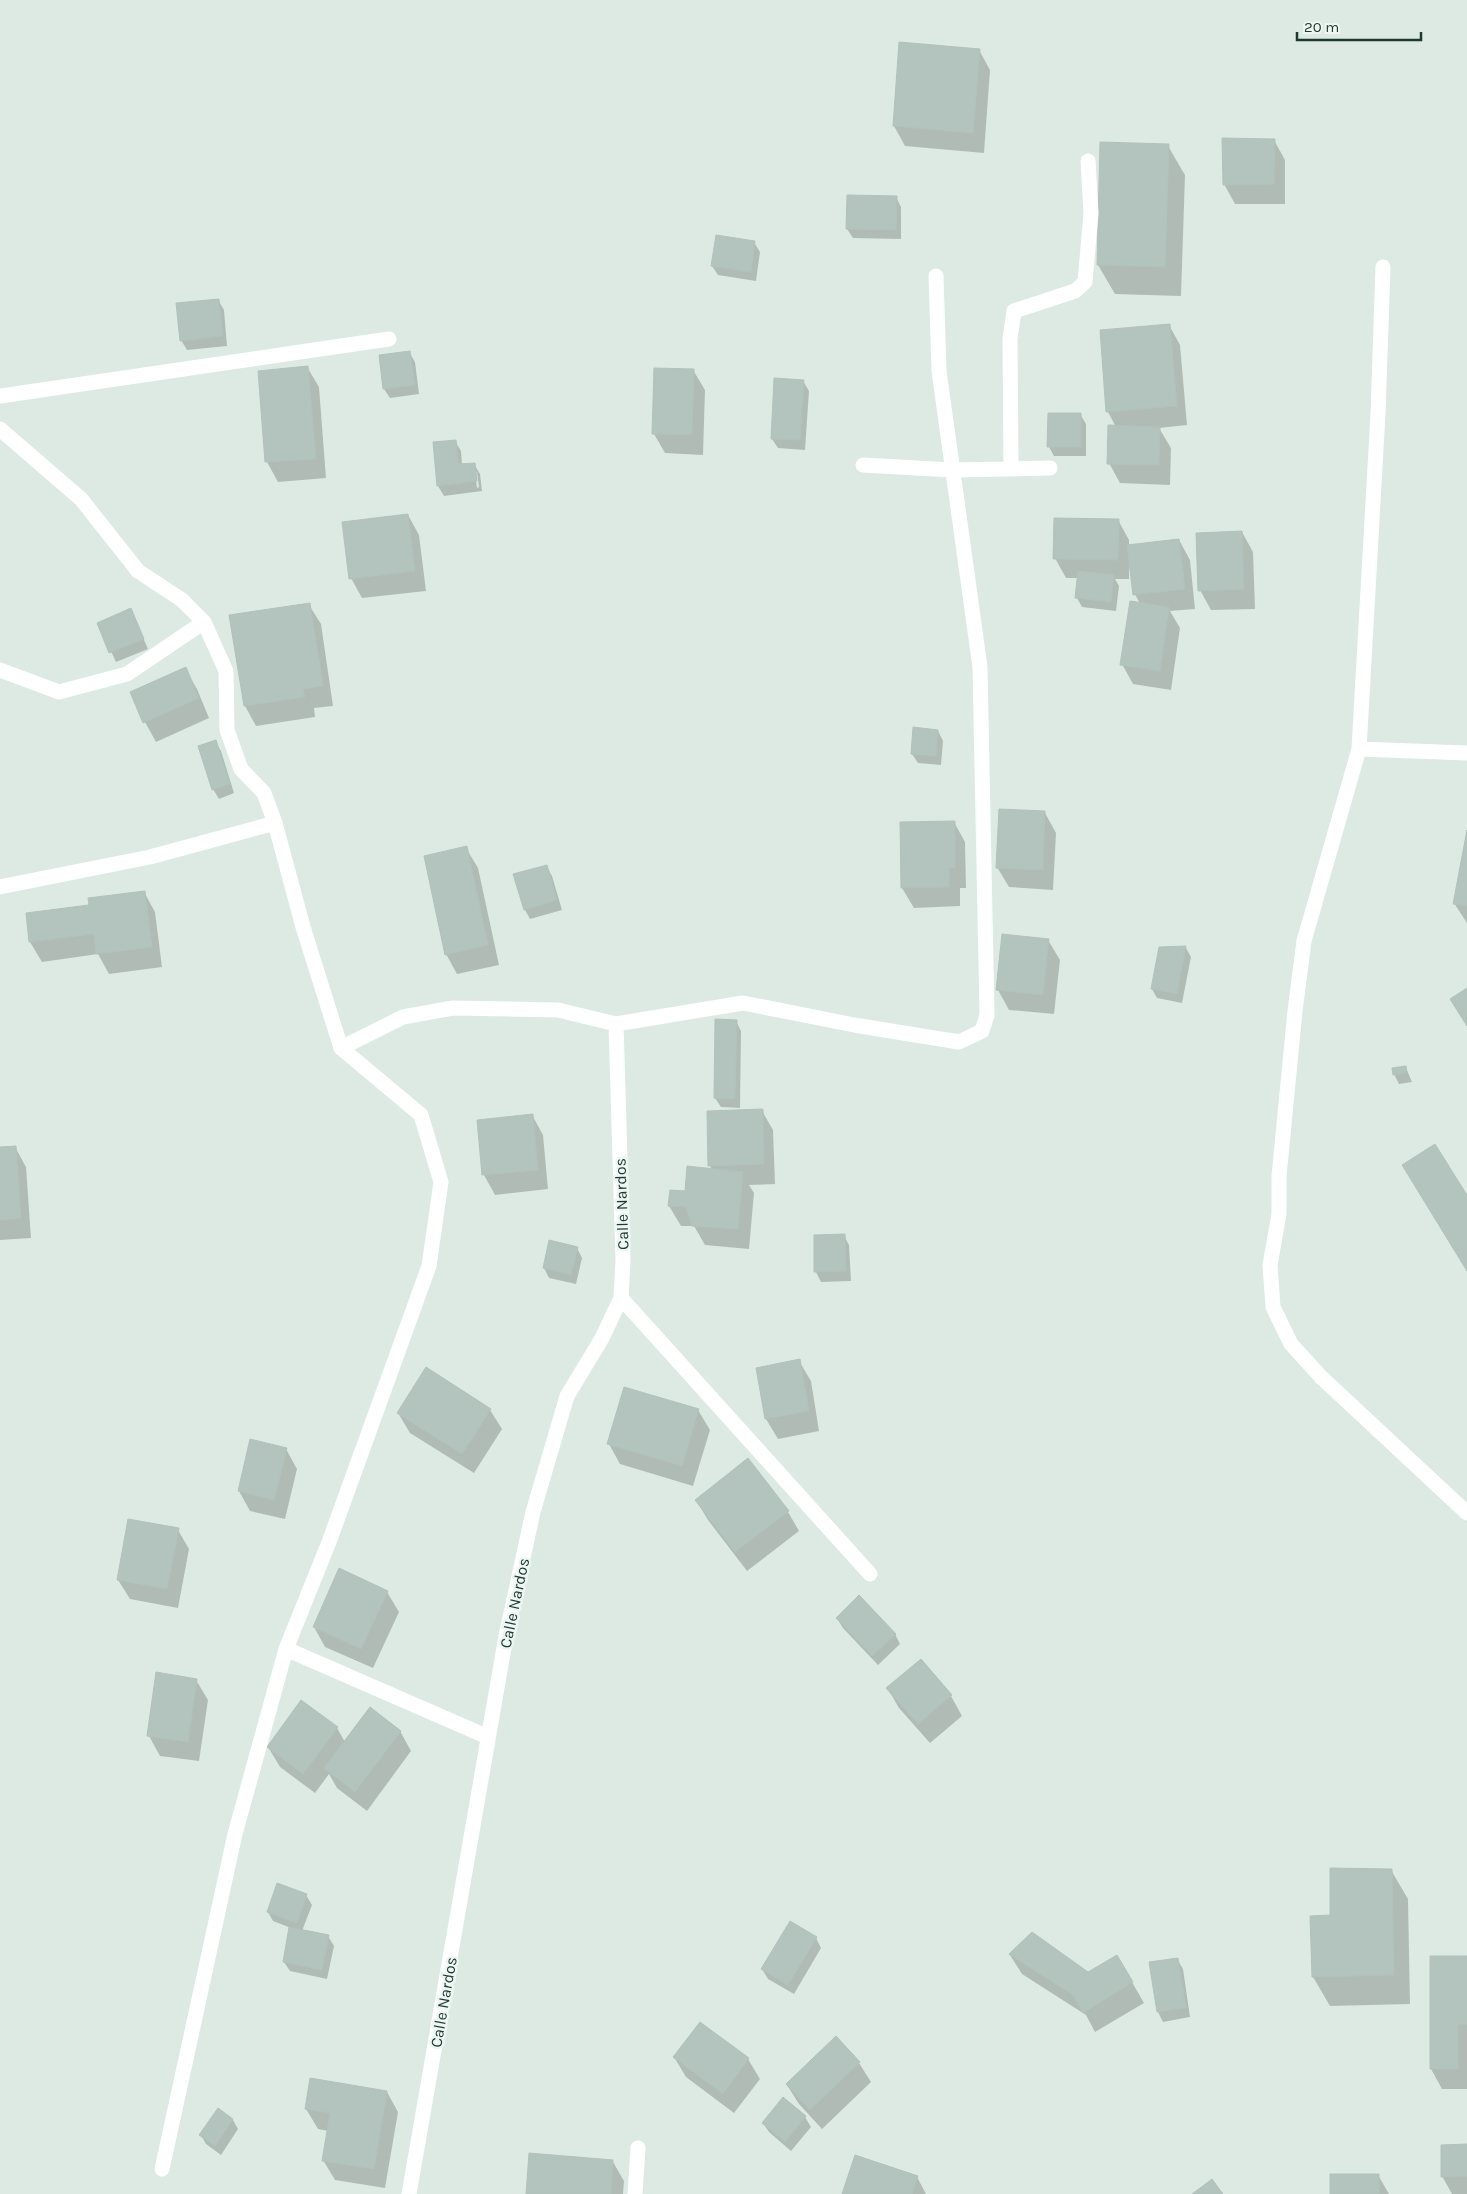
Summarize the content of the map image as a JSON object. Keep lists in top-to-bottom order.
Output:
{
  "streets": {
    "street": ["Calle Nardos"]
  },
  "scale_bar": "20 m"
}
